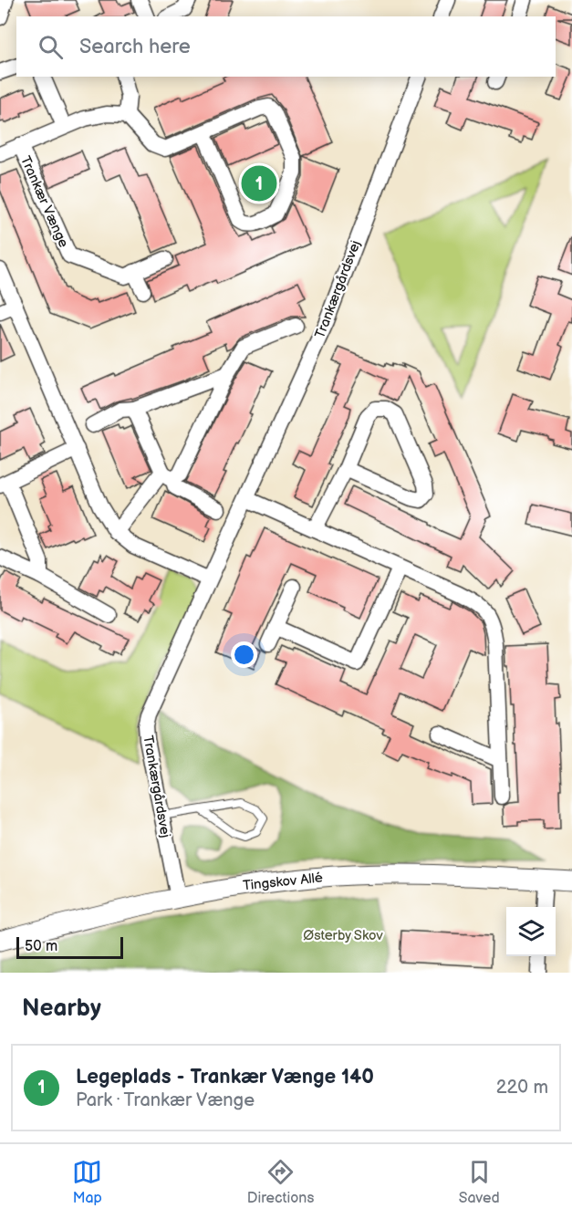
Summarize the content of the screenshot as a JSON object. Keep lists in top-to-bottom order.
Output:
{
  "streets": {
    "street": ["Trankær Vænge", "Trankærgårdsvej", "Tingskov Allé"]
  },
  "crossings": [
    ["Trankærgårdsvej", "Tingskov Allé"]
  ],
  "parks": ["Østerby Skov"],
  "scale_bar": "50 m",
  "page": {
    "search": "Search here",
    "pins": "1",
    "scale": "50 m",
    "heading": "Nearby",
    "list": [
      {
        "mark": "1",
        "name": "Legeplads - Trankær Vænge 140",
        "note": "Park · Trankær Vænge",
        "value": "220 m"
      }
    ],
    "nav": ["Map", "Directions", "Saved"]
  }
}
